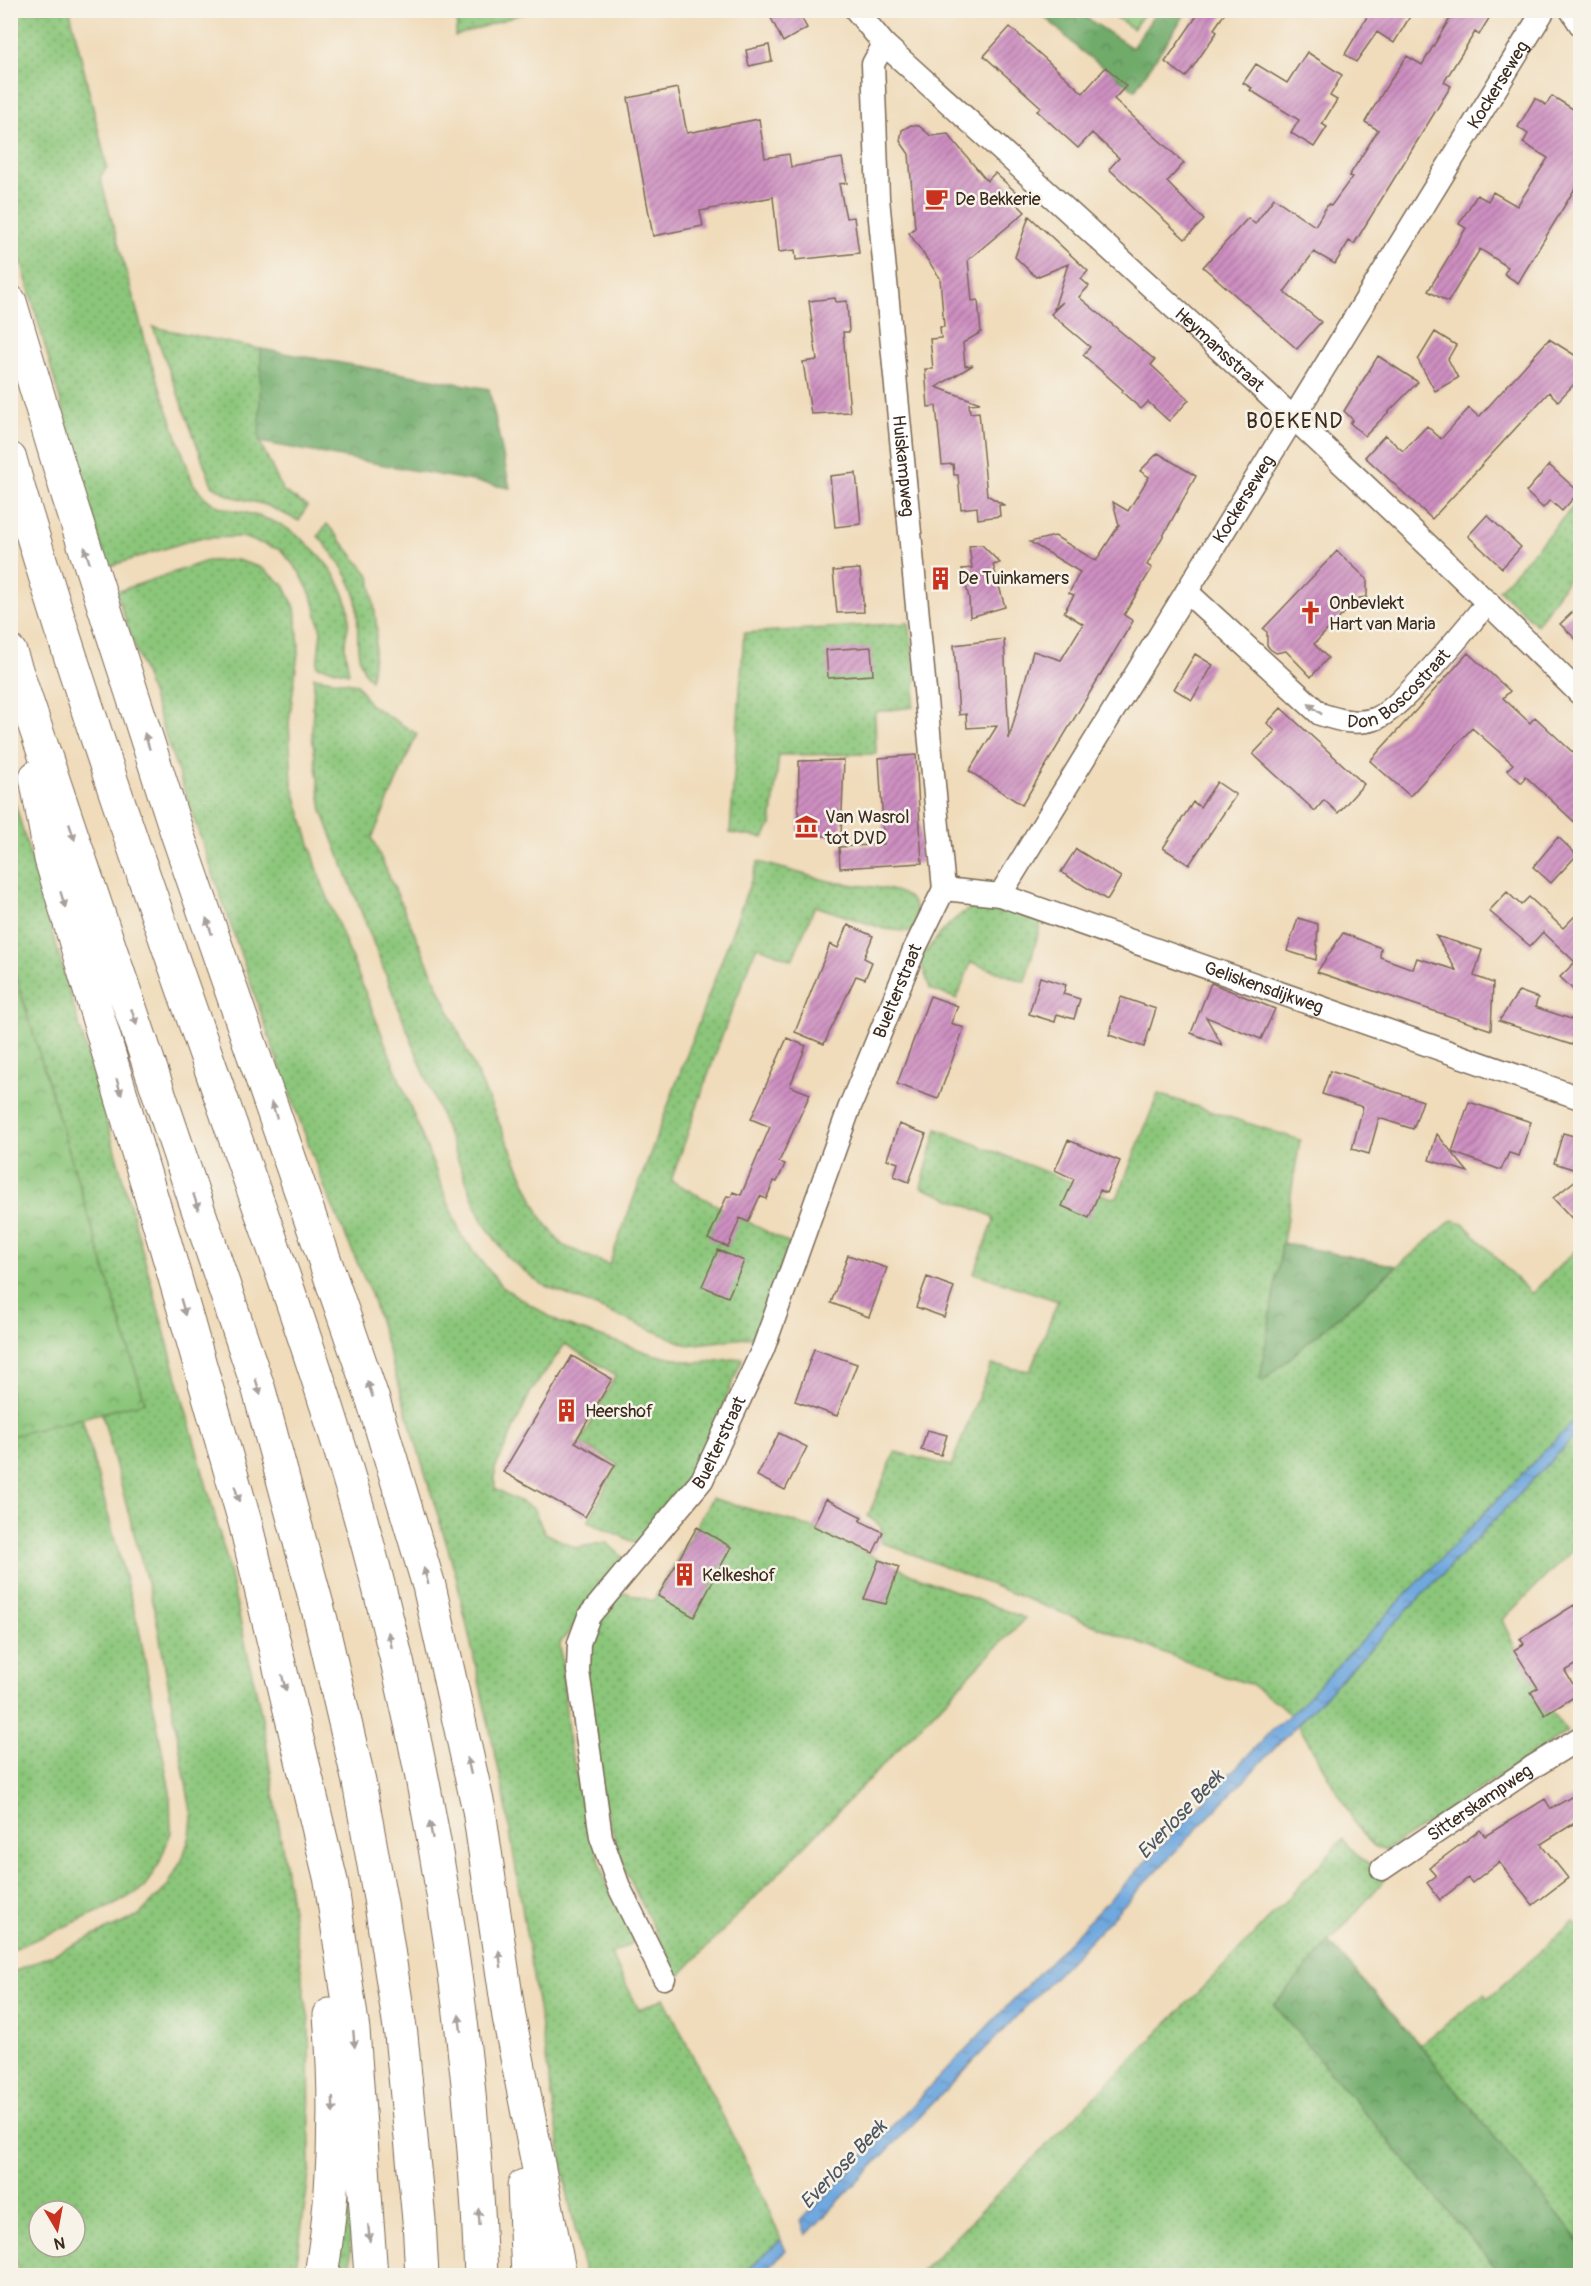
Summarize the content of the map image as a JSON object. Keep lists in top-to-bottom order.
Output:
{
  "streets": {
    "street": [
      "Kockerseweg",
      "Heymansstraat",
      "Huiskampweg",
      "Don Boscostraat",
      "Geliskensdijkweg",
      "Buelterstraat",
      "Sitterskampweg"
    ]
  },
  "crossings": [
    ["Kockerseweg", "Heymansstraat"],
    ["Kockerseweg", "Don Boscostraat"],
    ["Kockerseweg", "Geliskensdijkweg"],
    ["Heymansstraat", "Huiskampweg"],
    ["Heymansstraat", "Don Boscostraat"],
    ["Huiskampweg", "Geliskensdijkweg"],
    ["Huiskampweg", "Buelterstraat"],
    ["Geliskensdijkweg", "Buelterstraat"]
  ],
  "districts": ["BOEKEND"],
  "water": ["Everlose Beek"],
  "places": {
    "cafe": ["De Bekkerie"],
    "building": ["De Tuinkamers", "Heershof", "Kelkeshof"],
    "church": ["Onbevlekt Hart van Maria"],
    "museum": ["Van Wasrol tot DVD"]
  },
  "north": "bottom"
}
